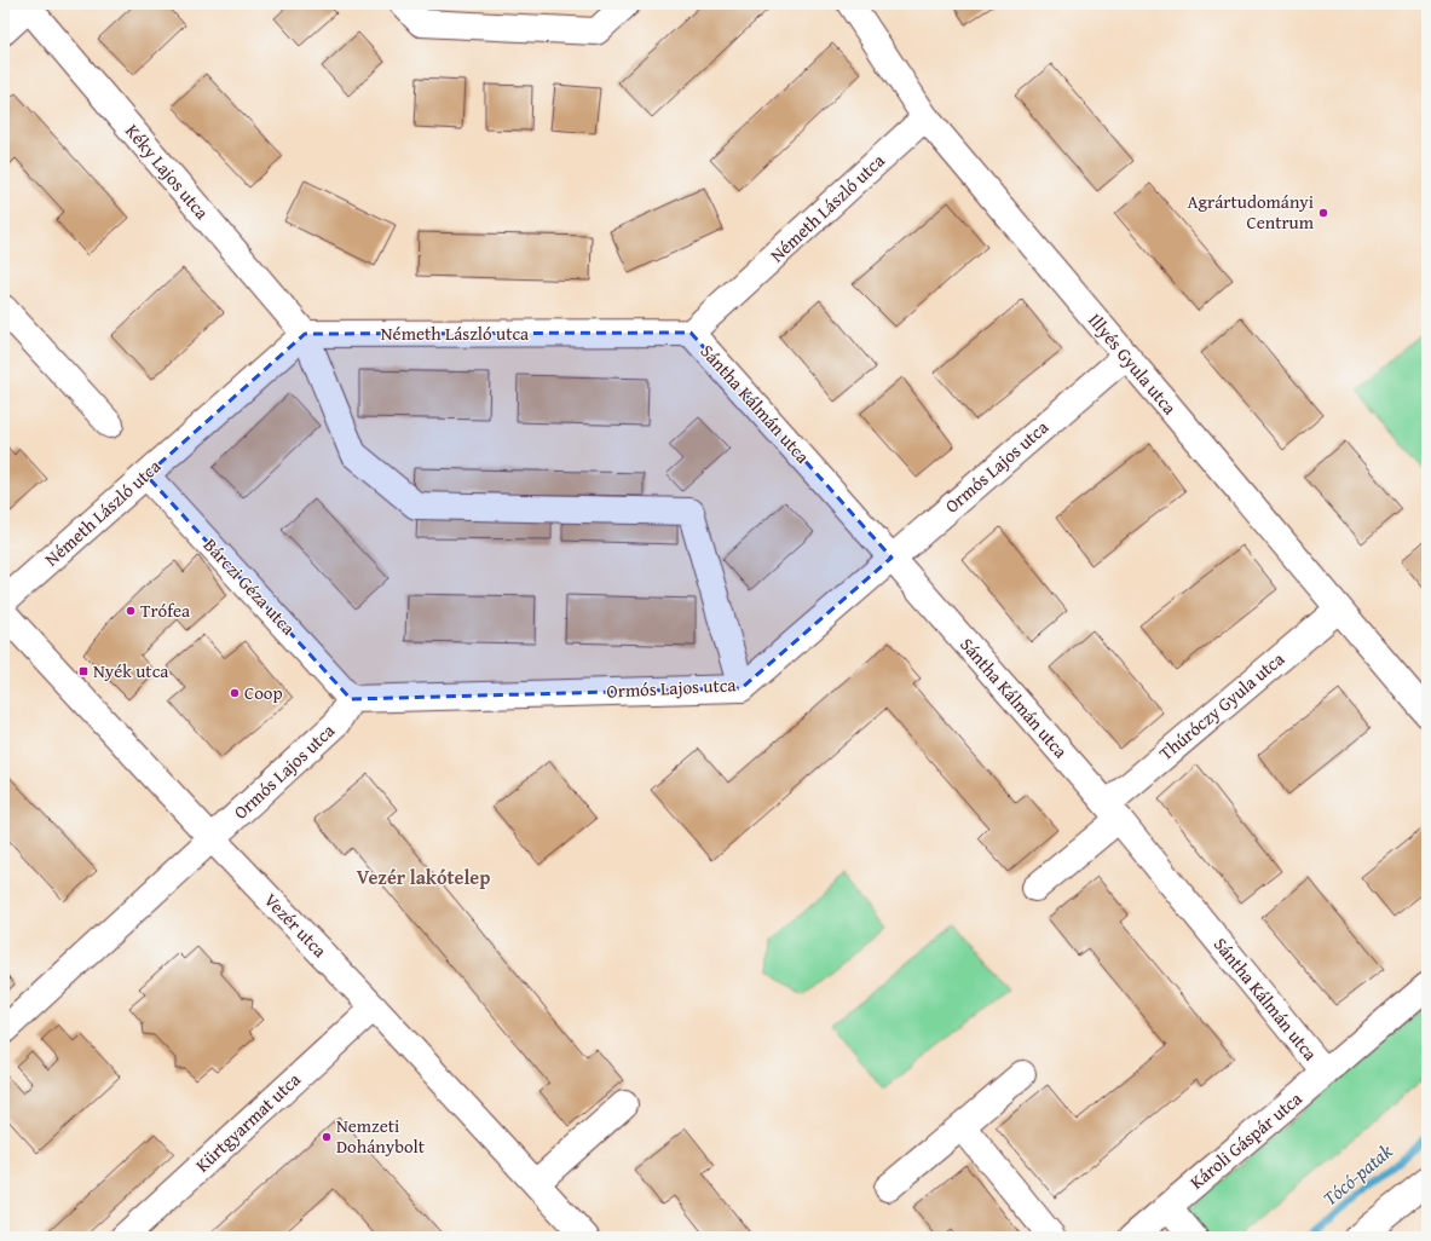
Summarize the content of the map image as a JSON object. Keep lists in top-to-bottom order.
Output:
{
  "streets": {
    "street": [
      "Kéky Lajos utca",
      "Németh László utca",
      "Illyés Gyula utca",
      "Sántha Kálmán utca",
      "Ormós Lajos utca",
      "Bárczi Géza utca",
      "Thúróczy Gyula utca",
      "Vezér utca",
      "Kürtgyarmat utca",
      "Károli Gáspár utca"
    ]
  },
  "crossings": [
    ["Kéky Lajos utca", "Németh László utca"],
    ["Kéky Lajos utca", "Ormós Lajos utca"],
    ["Németh László utca", "Illyés Gyula utca"],
    ["Németh László utca", "Sántha Kálmán utca"],
    ["Németh László utca", "Bárczi Géza utca"],
    ["Illyés Gyula utca", "Ormós Lajos utca"],
    ["Illyés Gyula utca", "Thúróczy Gyula utca"],
    ["Sántha Kálmán utca", "Ormós Lajos utca"],
    ["Sántha Kálmán utca", "Thúróczy Gyula utca"],
    ["Sántha Kálmán utca", "Károli Gáspár utca"],
    ["Ormós Lajos utca", "Bárczi Géza utca"],
    ["Ormós Lajos utca", "Vezér utca"],
    ["Vezér utca", "Kürtgyarmat utca"]
  ],
  "districts": ["Vezér lakótelep"],
  "water": ["Tócó-patak"],
  "places": {
    "other": [
      "Agrártudományi Centrum",
      "Trófea",
      "Coop",
      "Nemzeti Dohánybolt"
    ],
    "transit": ["Nyék utca"]
  }
}
